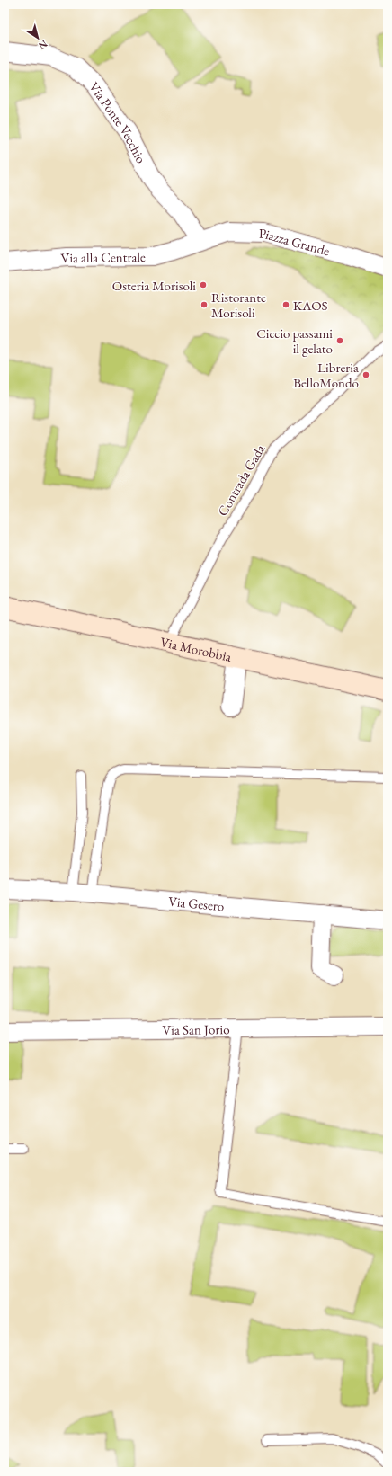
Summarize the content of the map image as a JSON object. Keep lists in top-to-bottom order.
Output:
{
  "streets": {
    "street": [
      "Via Ponte Vecchio",
      "Piazza Grande",
      "Via alla Centrale",
      "Via Morobbia",
      "Via Gesero",
      "Via San Jorio"
    ],
    "lane": ["Contrada Gada"]
  },
  "crossings": [
    ["Via Ponte Vecchio", "Piazza Grande"],
    ["Via Ponte Vecchio", "Via alla Centrale"],
    ["Piazza Grande", "Via alla Centrale"],
    ["Contrada Gada", "Via Morobbia"]
  ],
  "places": [
    "Osteria Morisoli",
    "Ristorante Morisoli",
    "KAOS",
    "Ciccio passami il gelato",
    "Libreria BelloMondo"
  ],
  "north": "bottom right"
}
